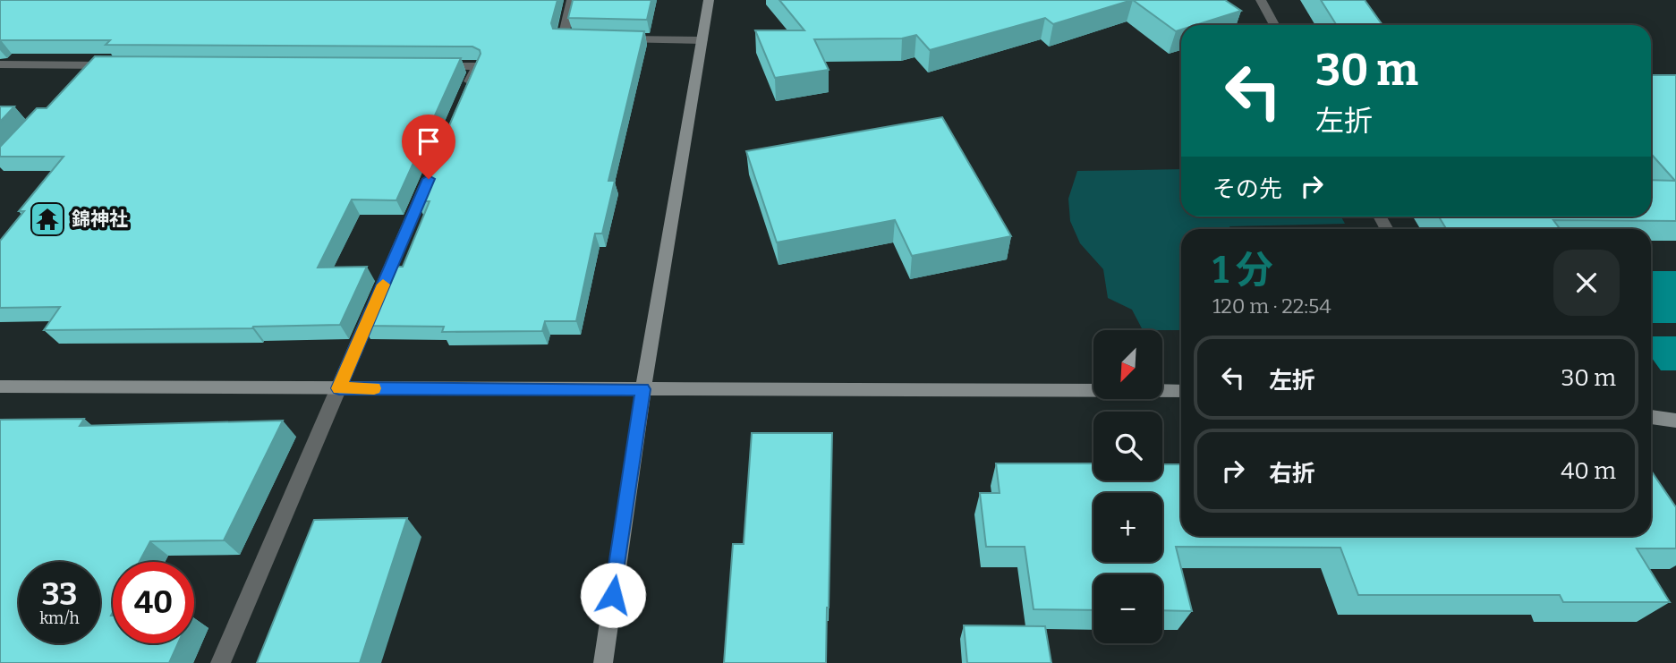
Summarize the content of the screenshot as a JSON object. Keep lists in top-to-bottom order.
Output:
{
  "places": {
    "temple": ["錦神社"]
  },
  "north": "bottom left",
  "page": {
    "turn": ["30 m", "左折"],
    "then": "その先",
    "heading": ["1 分", "120 m · 22:54"],
    "map_buttons": ["+", "−"],
    "list": [
      {
        "name": "左折",
        "value": "30 m"
      },
      {
        "name": "右折",
        "value": "40 m"
      }
    ],
    "speed": "33 km/h",
    "limit": "40"
  }
}
